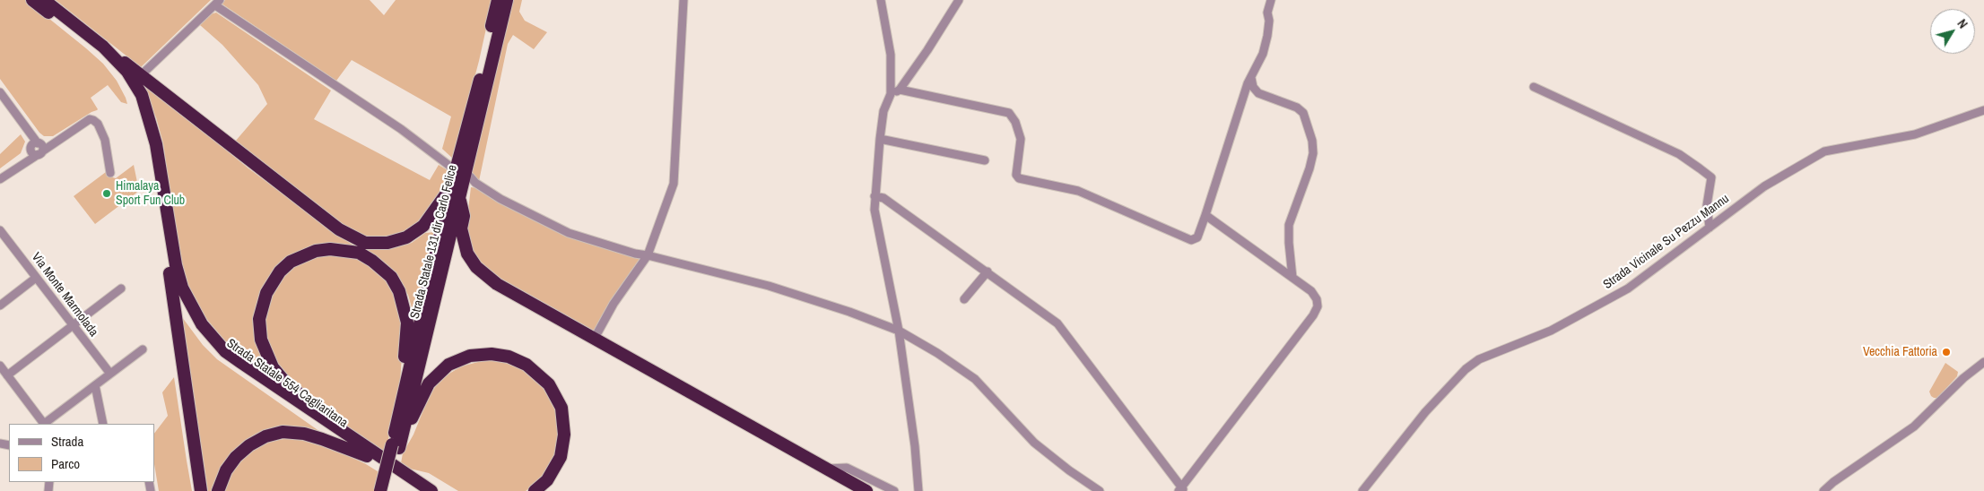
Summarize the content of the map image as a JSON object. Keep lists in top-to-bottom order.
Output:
{
  "streets": {
    "highway": ["Strada Statale 131 dir Carlo Felice", "Strada Statale 554 Cagliaritana"],
    "street": ["Strada Vicinale Su Pezzu Mannu", "Via Monte Marmolada"]
  },
  "places": ["Himalaya Sport Fun Club", "Vecchia Fattoria"],
  "legend": ["Strada", "Parco"],
  "north": "top right"
}
